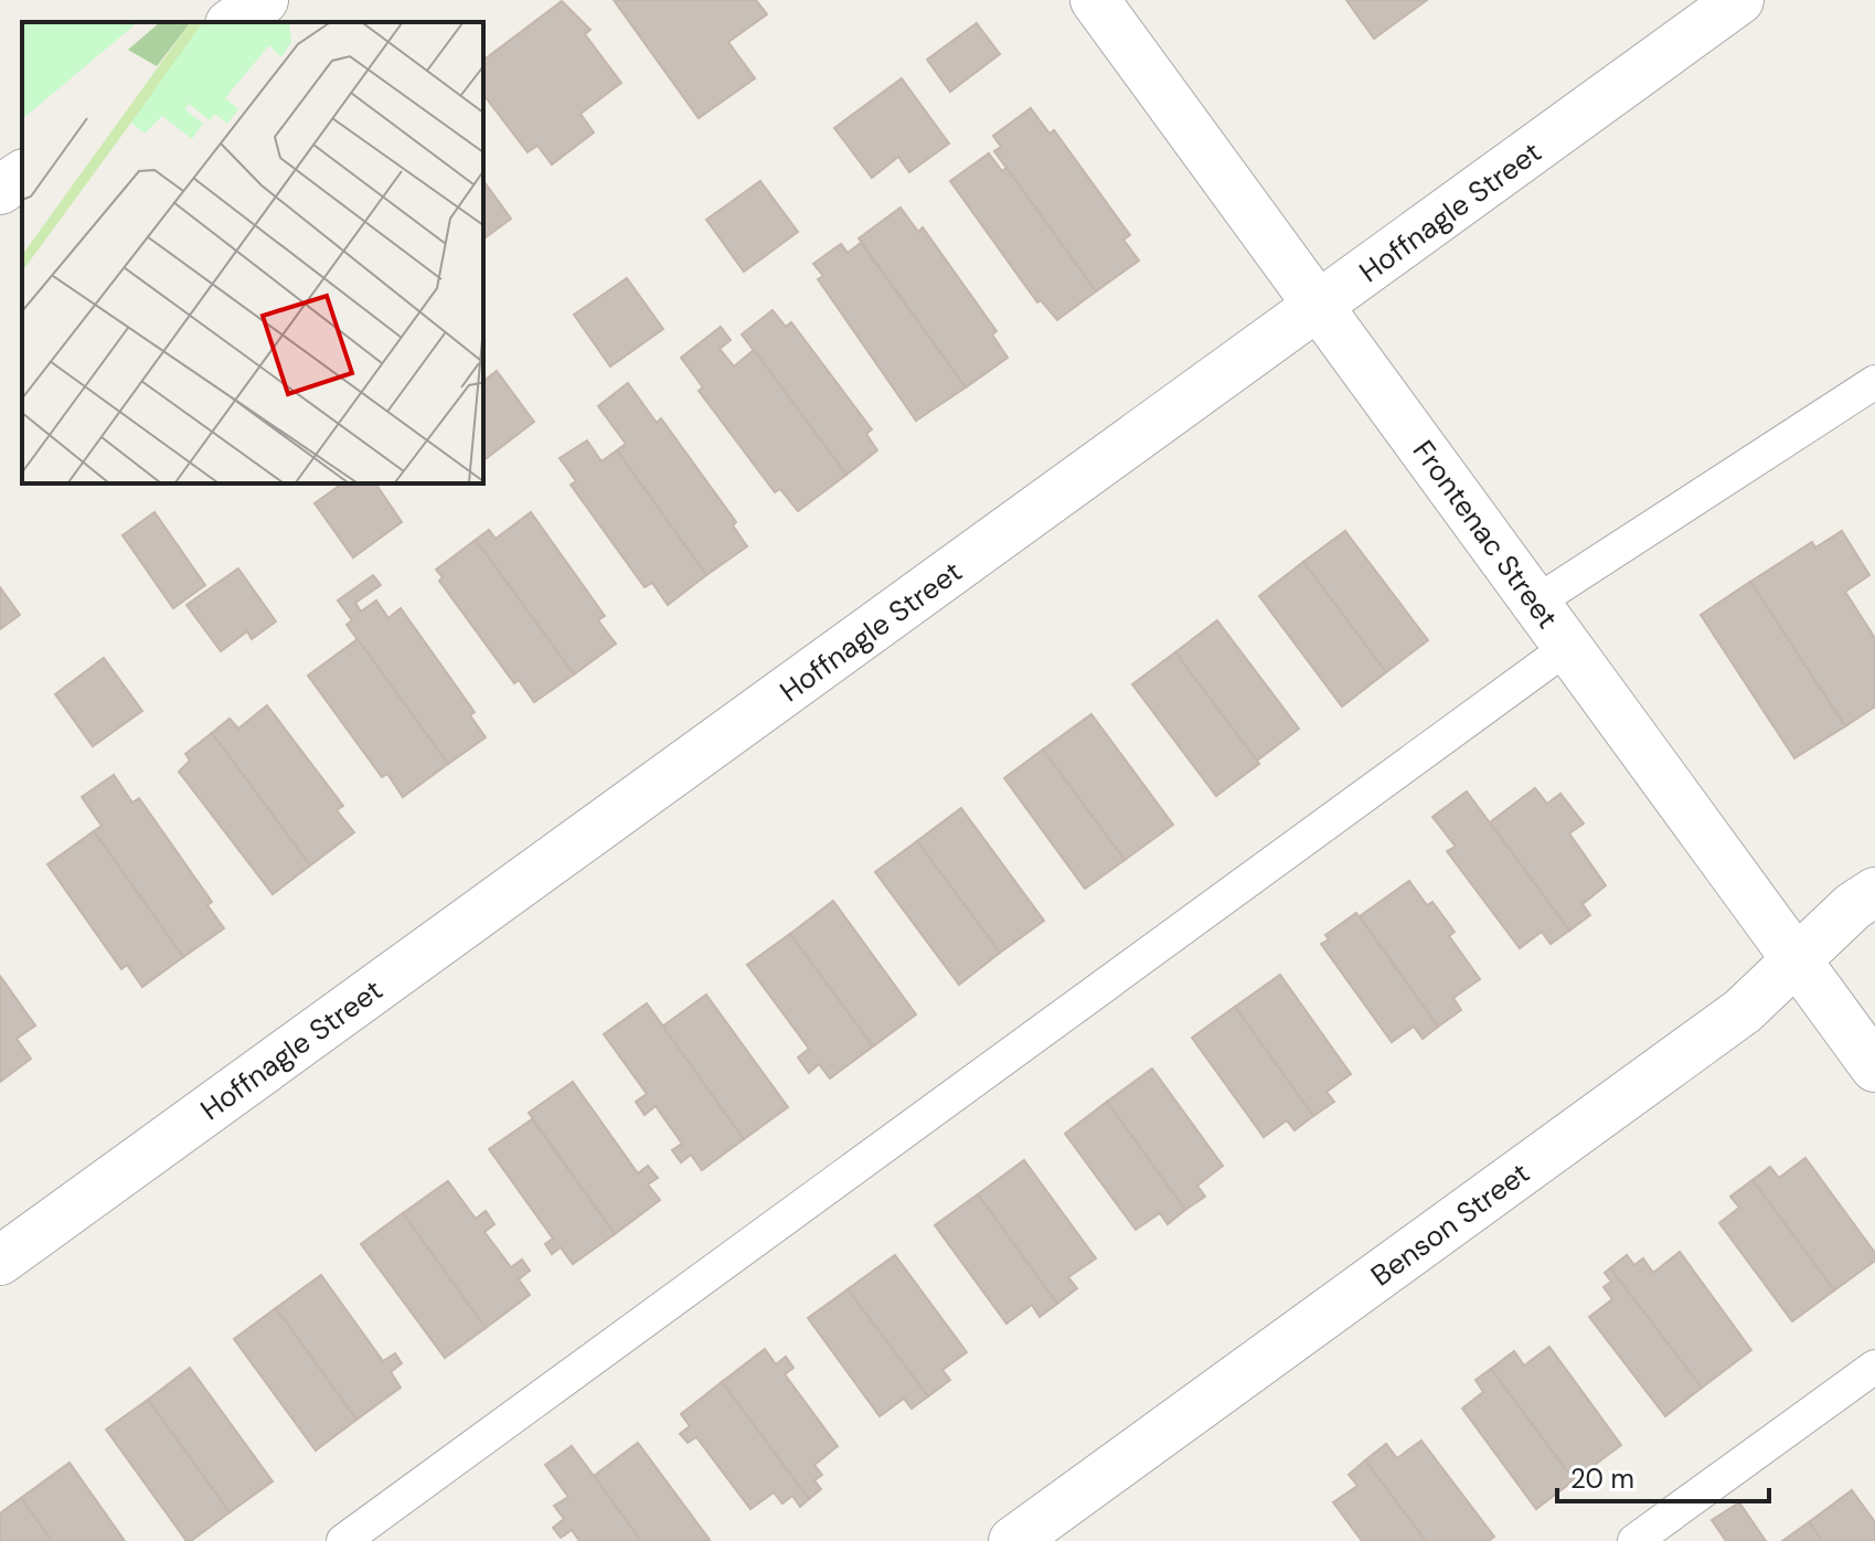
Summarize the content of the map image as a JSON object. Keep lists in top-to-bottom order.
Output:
{
  "streets": {
    "street": ["Hoffnagle Street", "Frontenac Street", "Benson Street"]
  },
  "crossings": [
    ["Hoffnagle Street", "Frontenac Street"],
    ["Frontenac Street", "Benson Street"]
  ],
  "scale_bar": "20 m"
}
